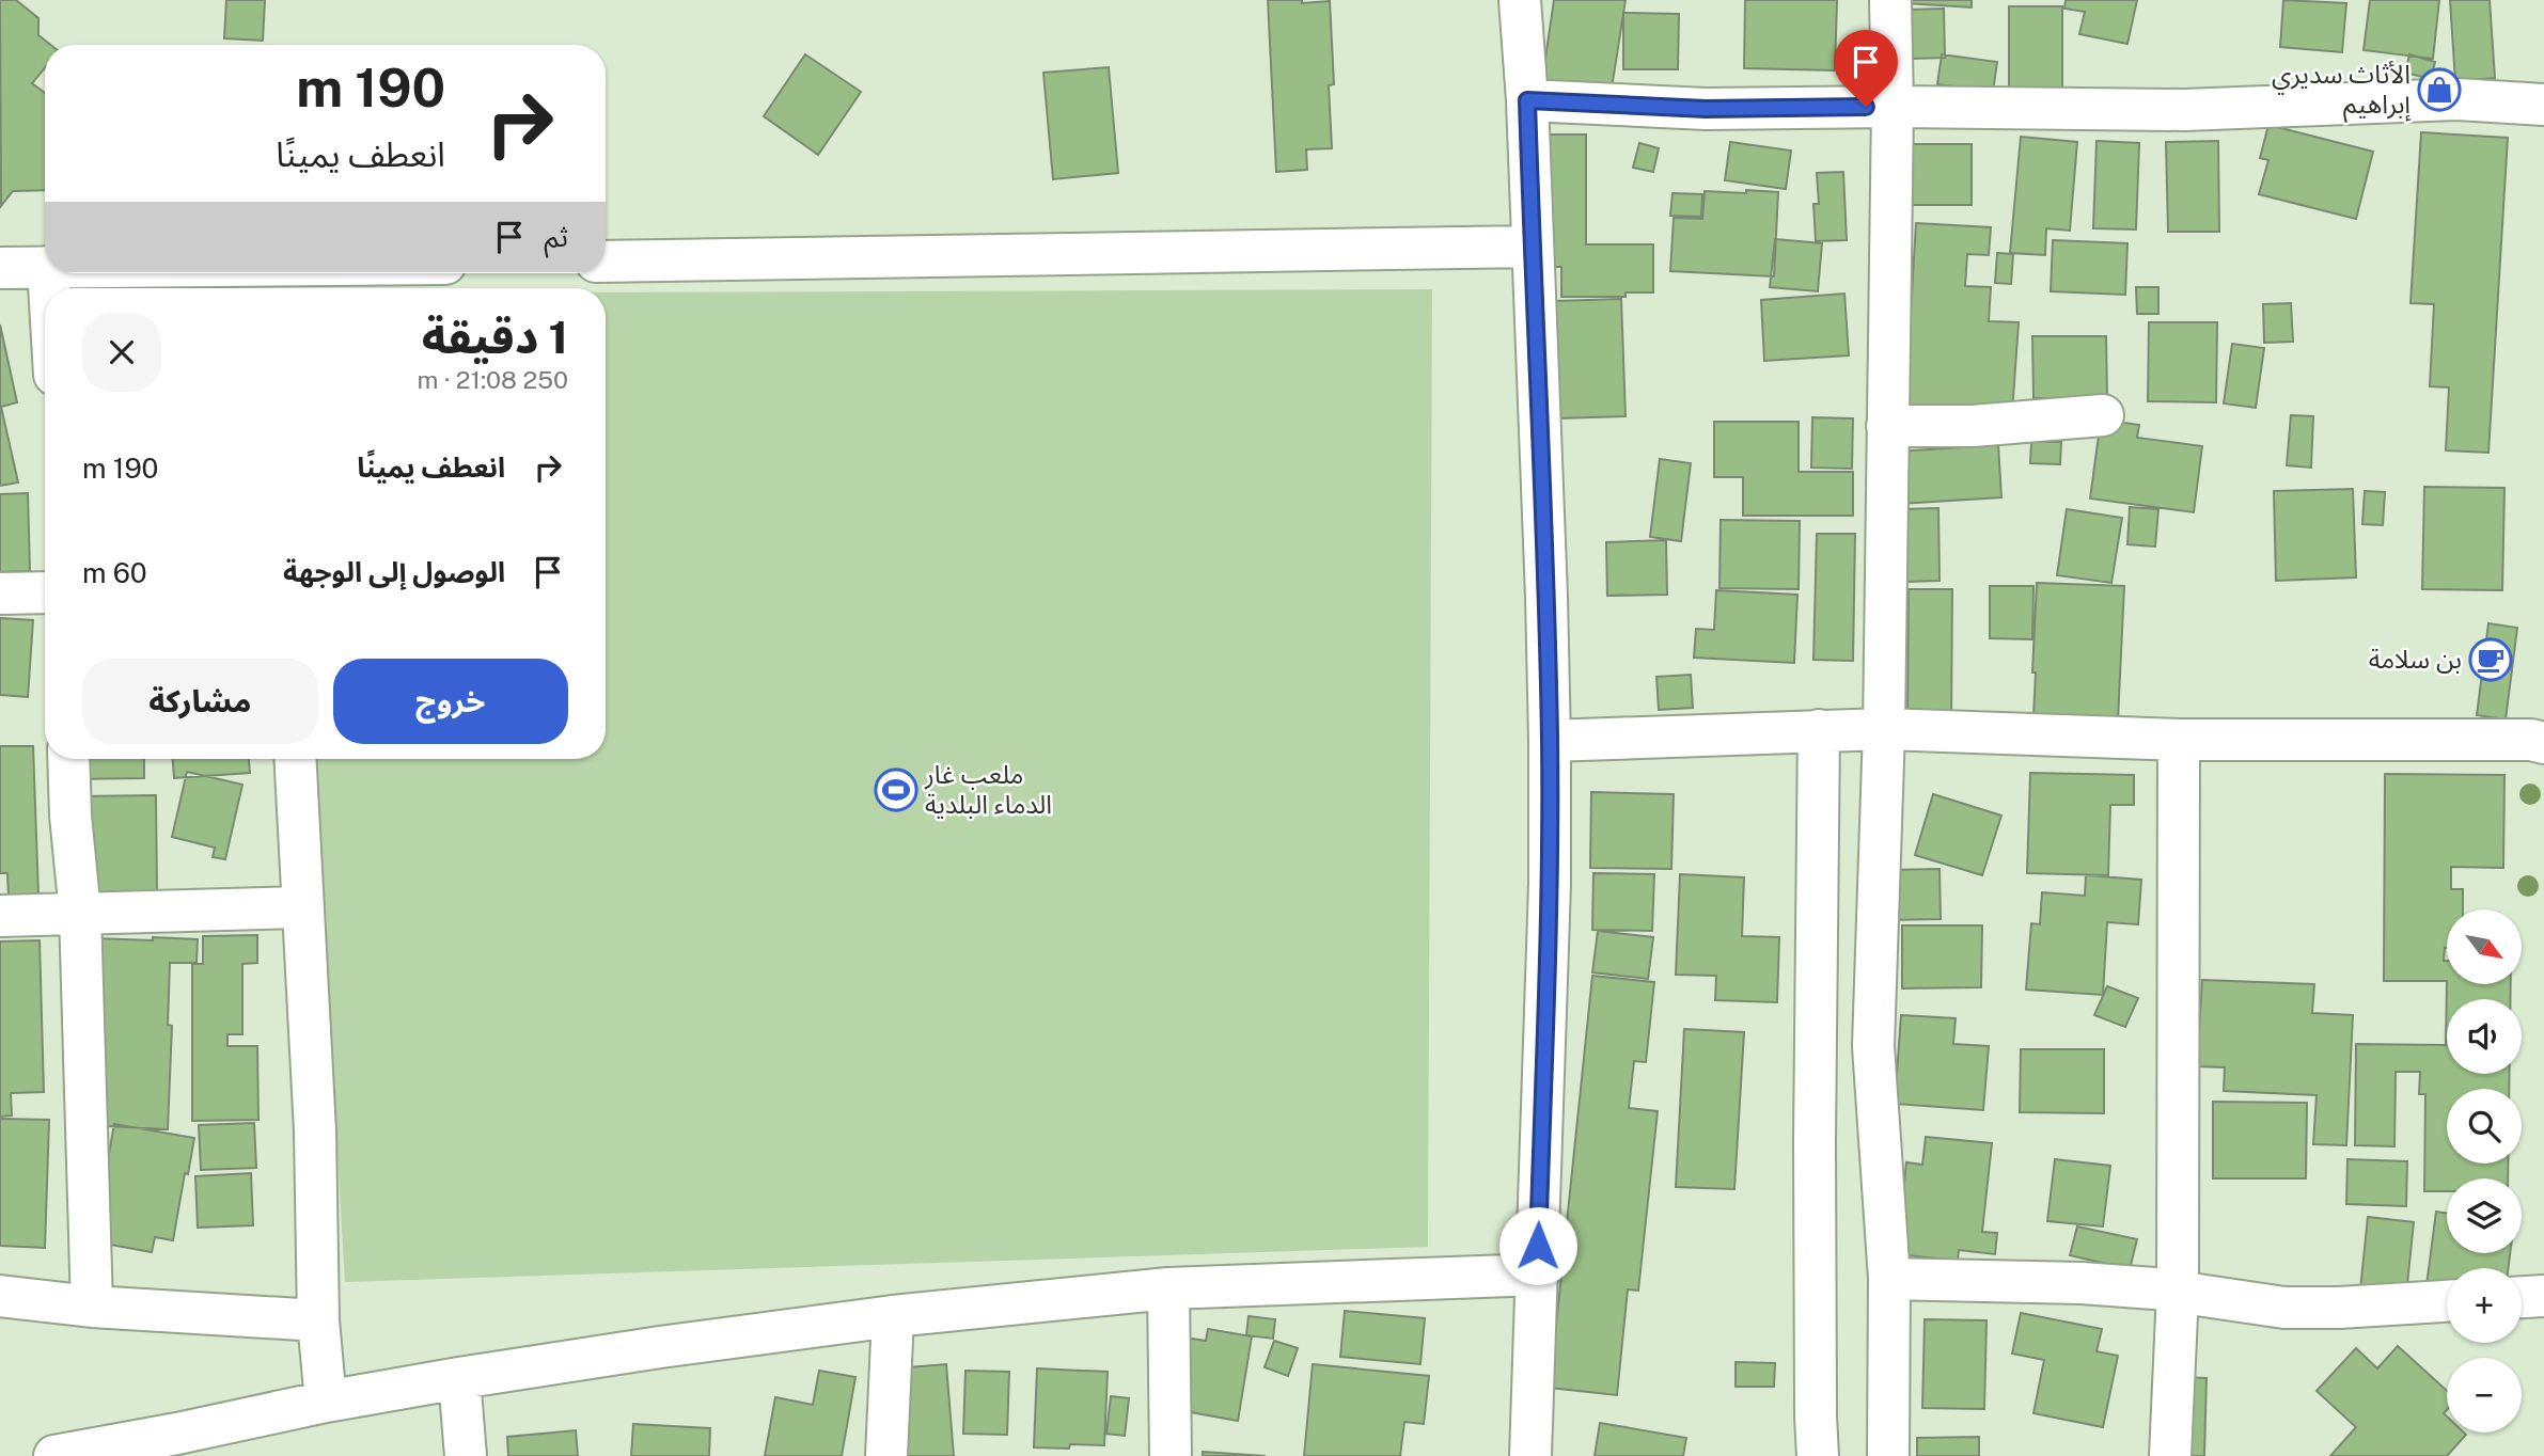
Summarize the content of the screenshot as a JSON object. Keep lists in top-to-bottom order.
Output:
{
  "places": {
    "shop": ["الأثاث سديري إبراهيم"],
    "cafe": ["بن سلامة"],
    "sports": ["ملعب غار الدماء البلدية"]
  },
  "north": "bottom right",
  "page": {
    "turn": ["190 m", "انعطف يمينًا"],
    "then": "ثم",
    "heading": ["1 دقيقة", "250 m · 21:08"],
    "list": [
      {
        "name": "انعطف يمينًا",
        "value": "190 m"
      },
      {
        "name": "الوصول إلى الوجهة",
        "value": "60 m"
      }
    ],
    "buttons": ["خروج", "مشاركة"],
    "map_buttons": ["+", "−"]
  }
}
